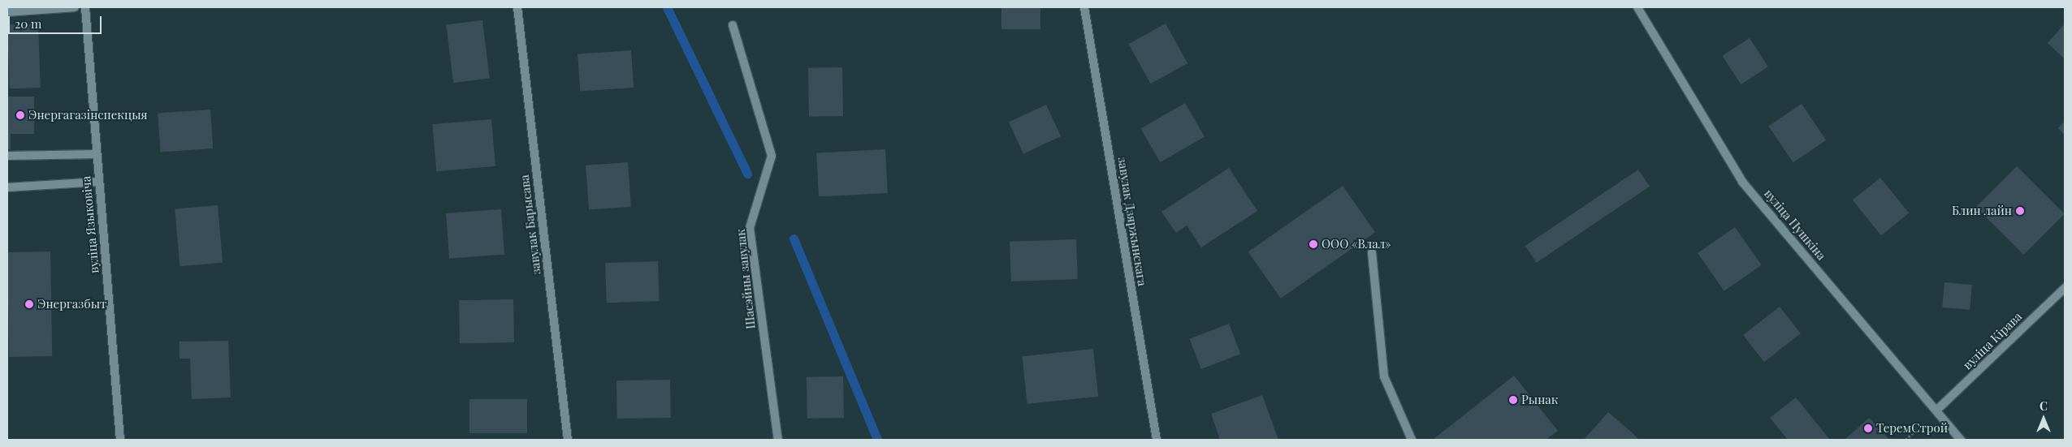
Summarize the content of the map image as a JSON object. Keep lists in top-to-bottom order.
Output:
{
  "streets": {
    "street": [
      "завулак Дзяржынскага",
      "вуліца Языковіча",
      "завулак Барысава",
      "вуліца Пушкіна",
      "Шасэйны завулак",
      "вуліца Кірава"
    ]
  },
  "crossings": [
    ["вуліца Пушкіна", "вуліца Кірава"]
  ],
  "places": [
    "Энергагазінспекцыя",
    "Блин лайн",
    "ООО «Влал»",
    "Энергазбыт",
    "Рынак",
    "ТеремСтрой"
  ],
  "scale_bar": "20 m",
  "north": "top"
}
